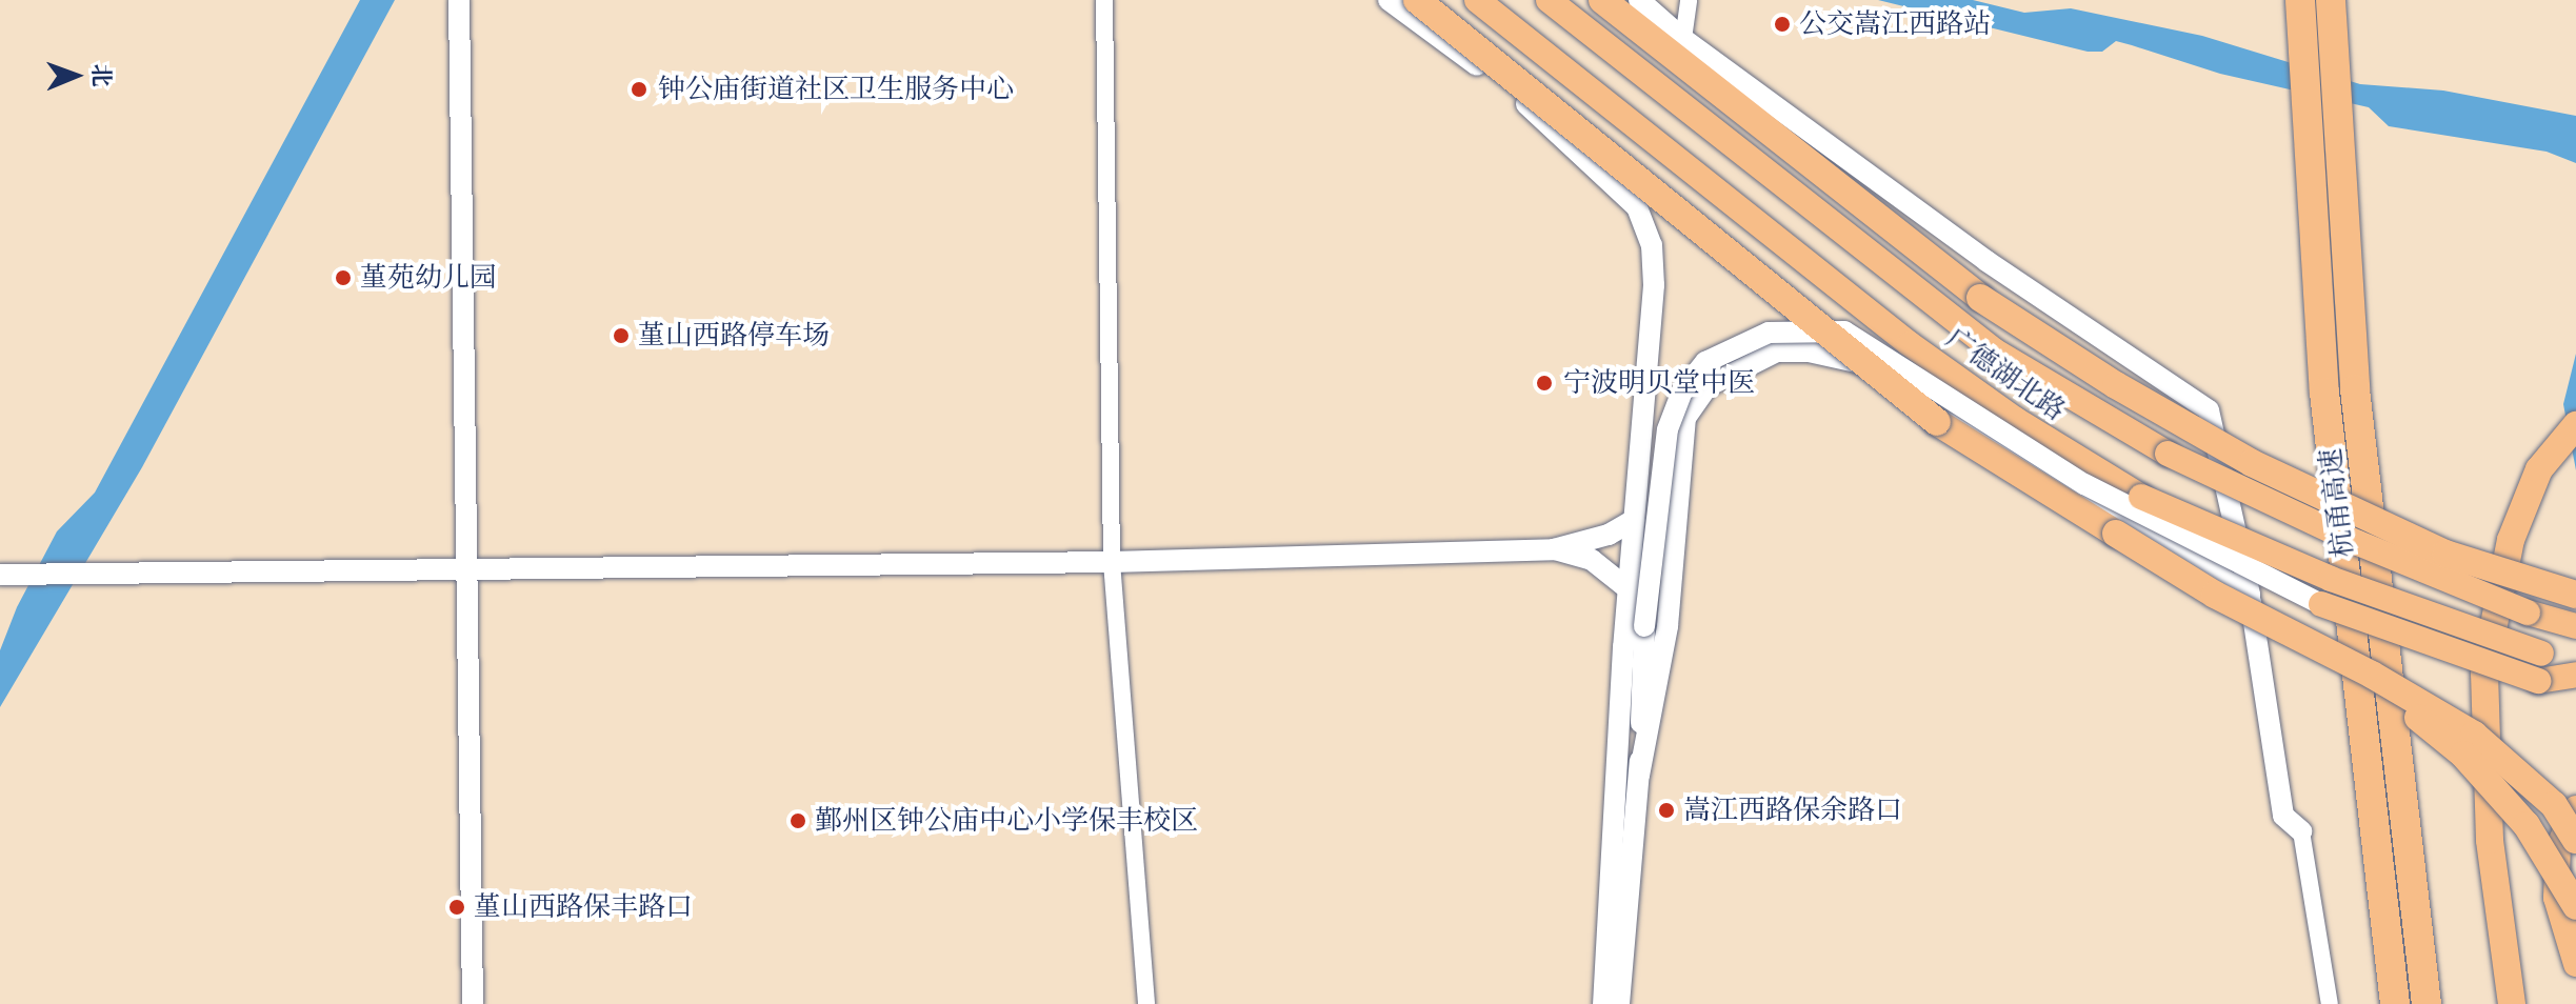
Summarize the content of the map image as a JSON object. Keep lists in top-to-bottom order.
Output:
{
  "streets": {
    "highway": ["杭甬高速"],
    "main road": ["广德湖北路"]
  },
  "places": [
    "公交嵩江西路站",
    "钟公庙街道社区卫生服务中心",
    "堇苑幼儿园",
    "堇山西路停车场",
    "宁波明贝堂中医",
    "嵩江西路保余路口",
    "鄞州区钟公庙中心小学保丰校区",
    "堇山西路保丰路口"
  ],
  "north": "right"
}
